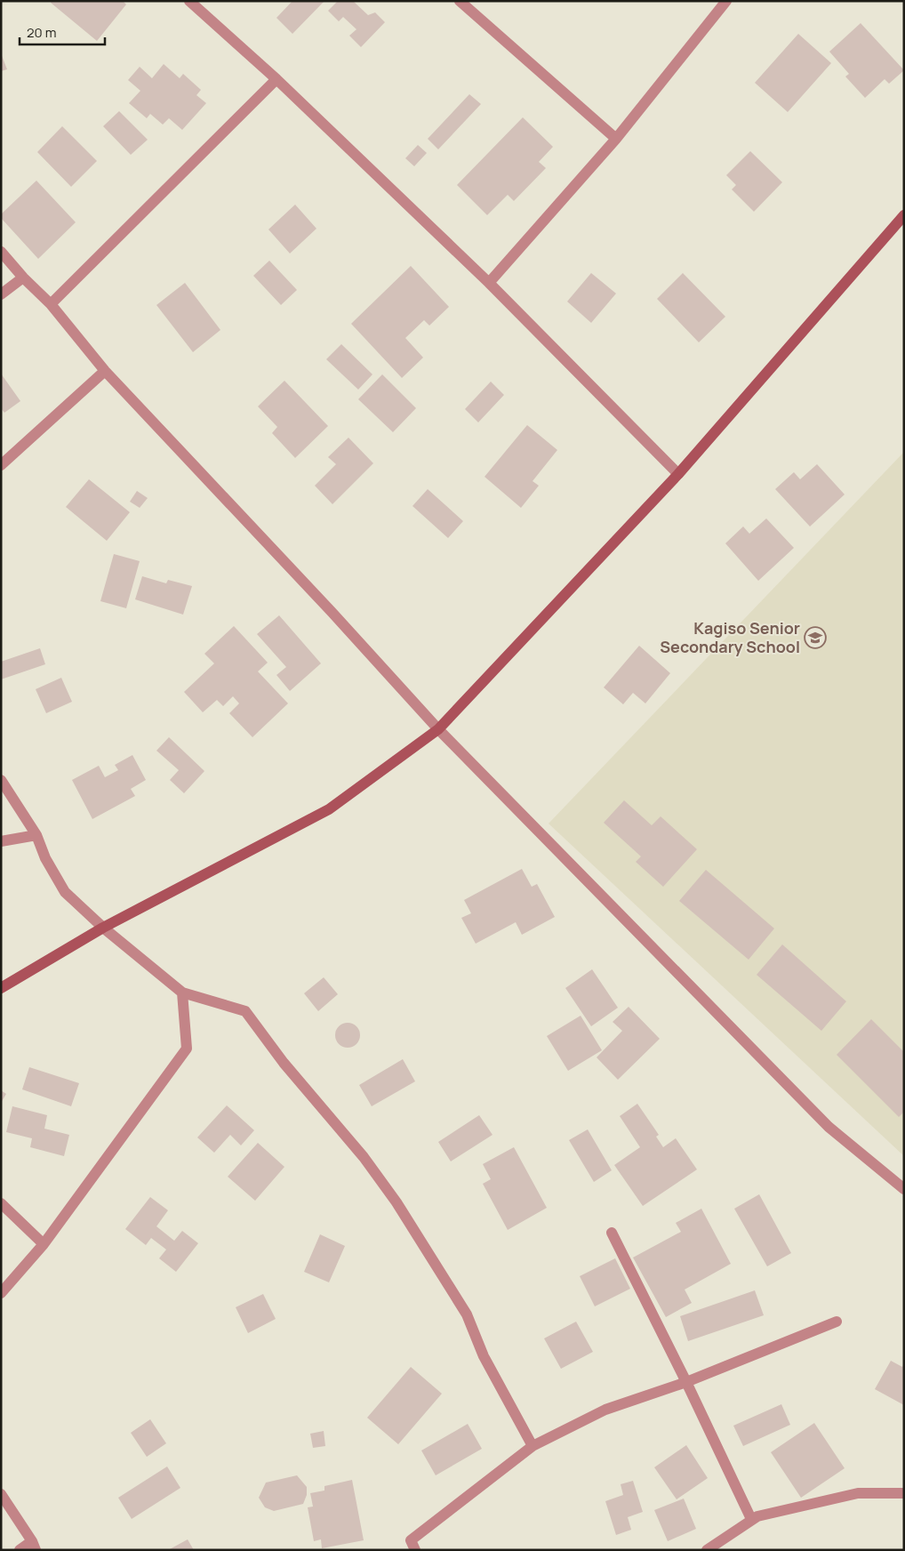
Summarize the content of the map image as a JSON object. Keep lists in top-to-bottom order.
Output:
{
  "places": {
    "school or university": ["Kagiso Senior Secondary School"]
  },
  "scale_bar": "20 m"
}
